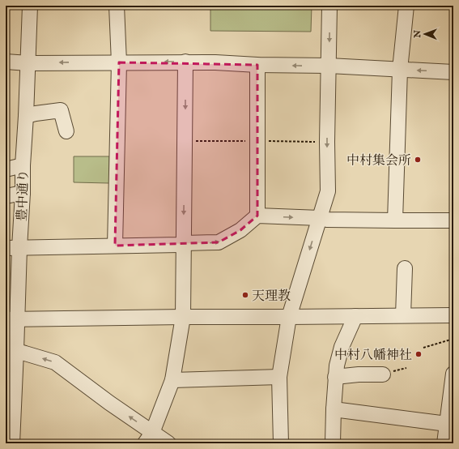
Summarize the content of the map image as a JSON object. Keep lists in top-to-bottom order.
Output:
{
  "streets": {
    "street": ["豊中通り"]
  },
  "places": ["中村集会所", "天理教", "中村八幡神社"],
  "north": "left"
}
